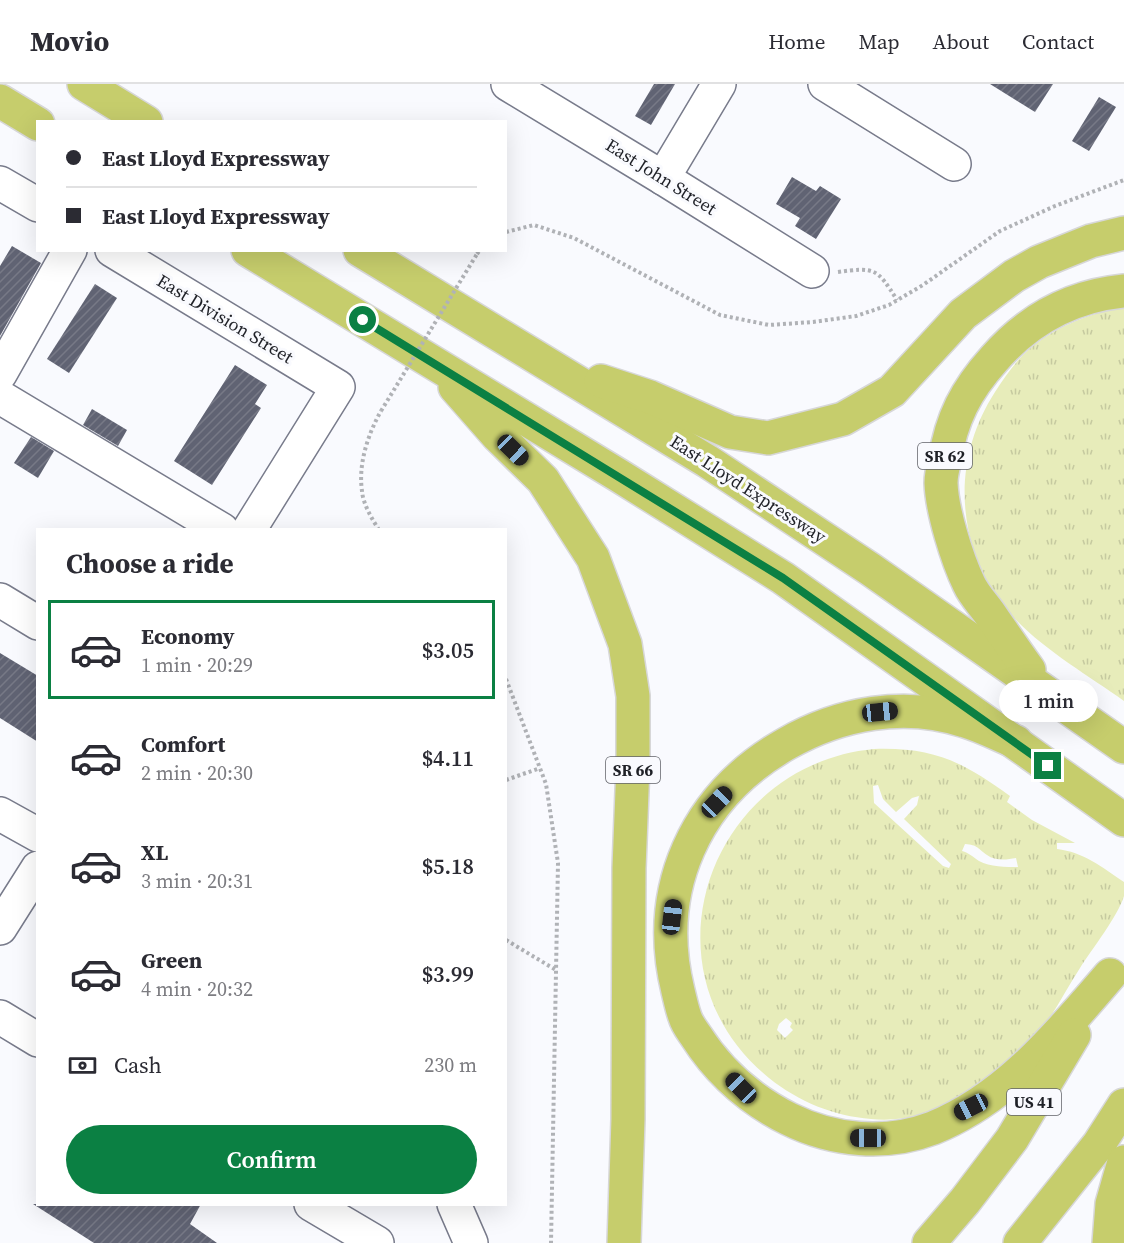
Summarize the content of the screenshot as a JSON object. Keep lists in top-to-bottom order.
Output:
{
  "streets": {
    "highway": [
      "SR 62",
      "East Lloyd Expressway",
      "SR 66",
      "US 41"
    ],
    "street": ["East John Street", "East Division Street"]
  },
  "crossings": [
    ["SR 62", "East Lloyd Expressway"]
  ],
  "page": {
    "header": "Movio",
    "nav": [
      "Home",
      "Map",
      "About",
      "Contact"
    ],
    "banner": ["East Lloyd Expressway", "East Lloyd Expressway"],
    "heading": "Choose a ride",
    "list": [
      {
        "name": "Economy",
        "note": "1 min · 20:29",
        "value": "$3.05"
      },
      {
        "name": "Comfort",
        "note": "2 min · 20:30",
        "value": "$4.11"
      },
      {
        "name": "XL",
        "note": "3 min · 20:31",
        "value": "$5.18"
      },
      {
        "name": "Green",
        "note": "4 min · 20:32",
        "value": "$3.99"
      }
    ],
    "bubble": "1 min",
    "pay": ["Cash", "230 m"],
    "buttons": "Confirm"
  }
}
